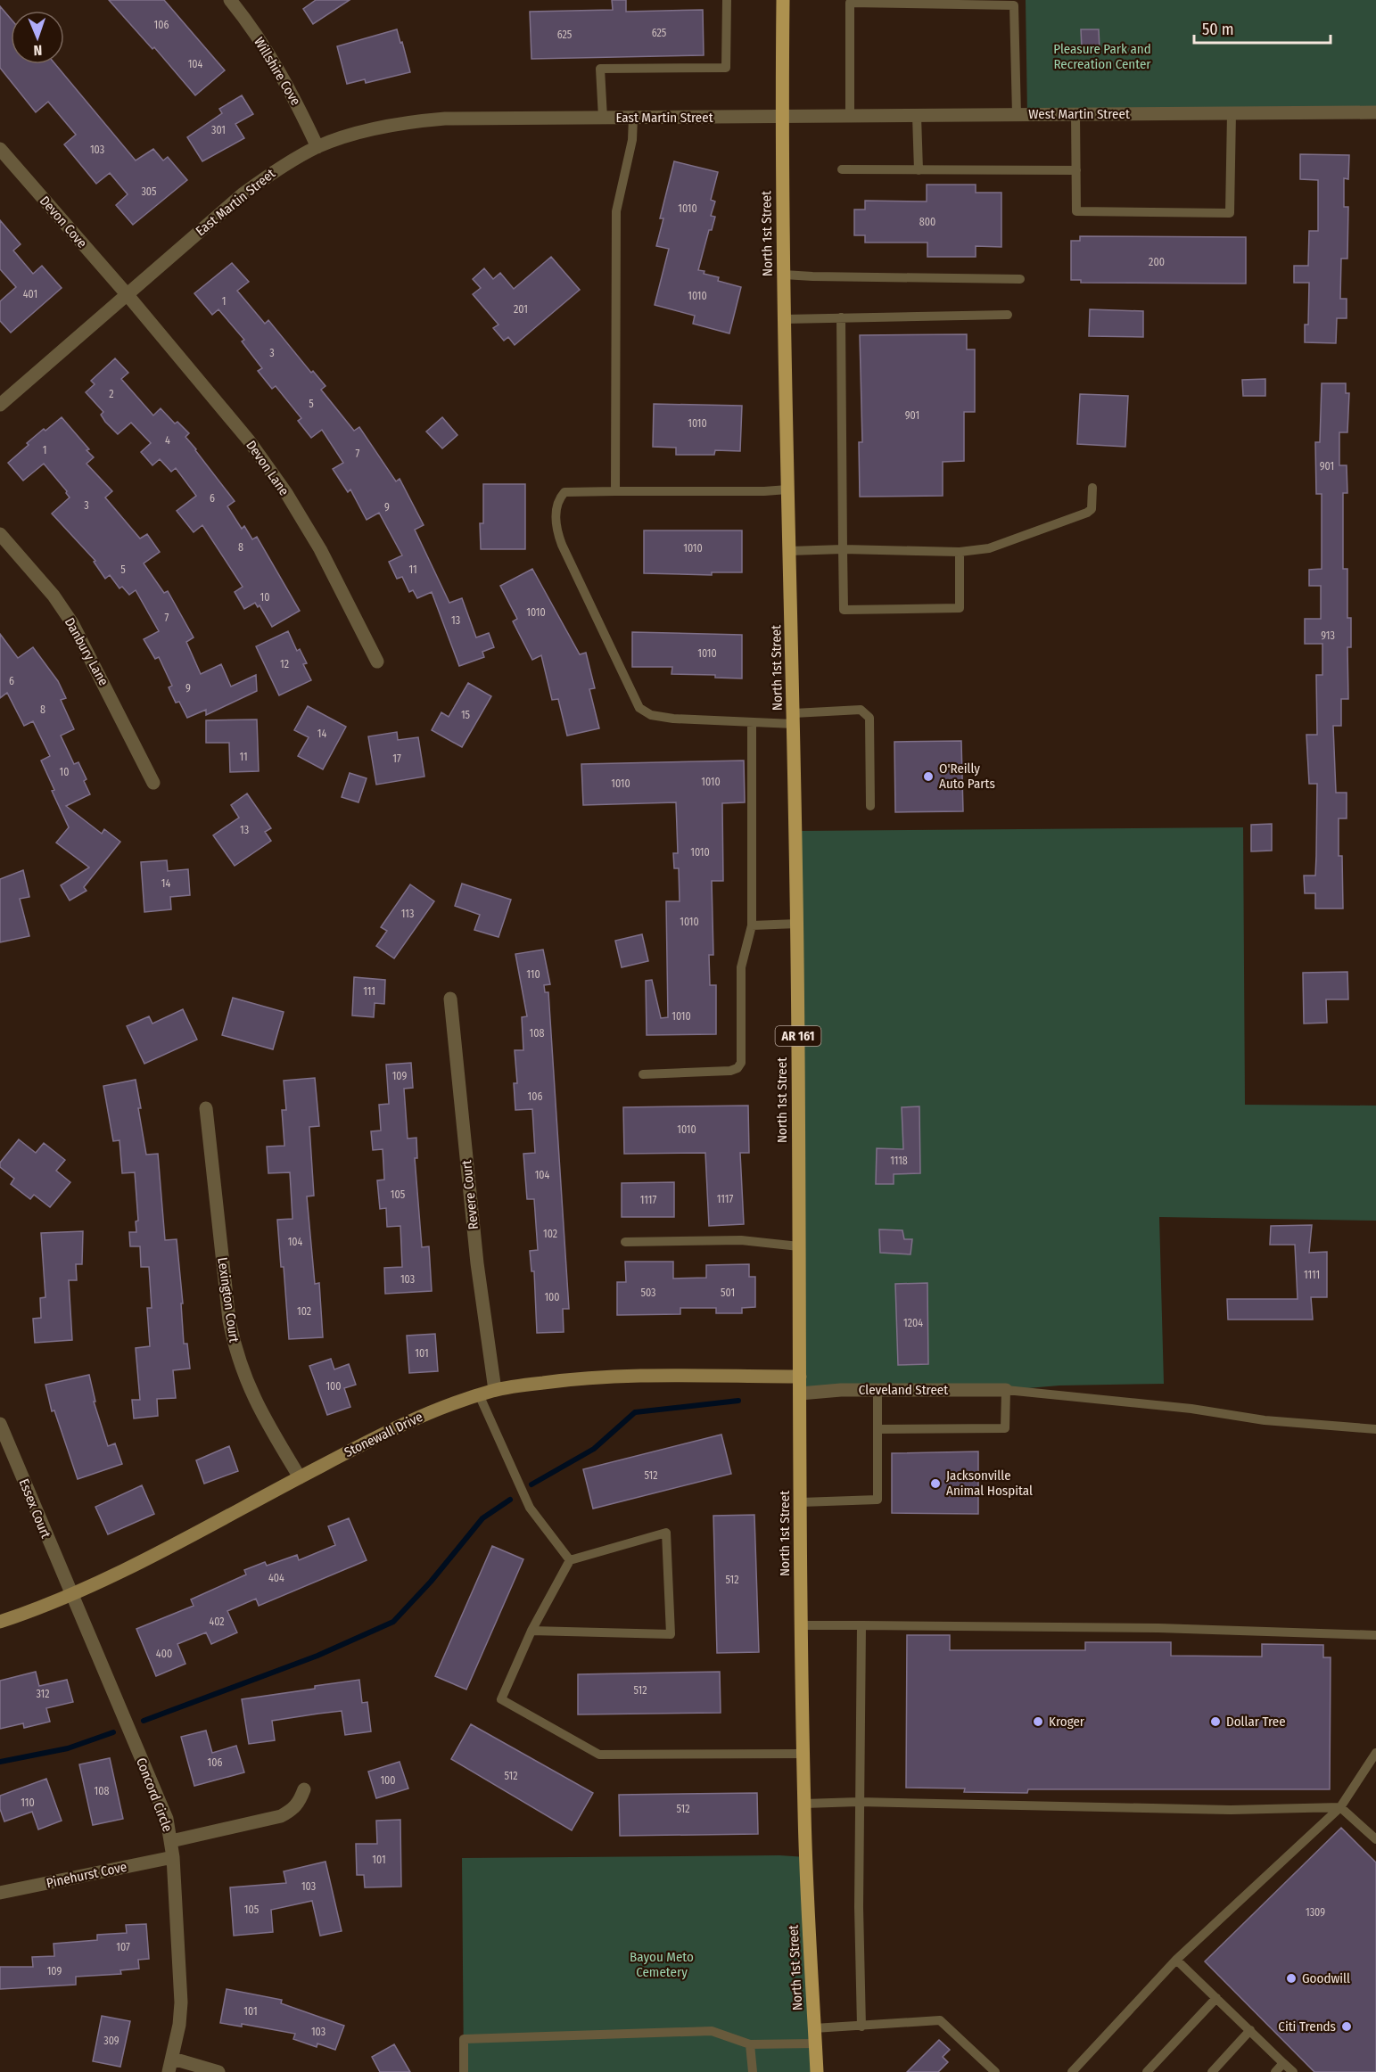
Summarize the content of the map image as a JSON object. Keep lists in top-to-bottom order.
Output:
{
  "streets": {
    "main road": ["North 1st Street", "AR 161"],
    "street": [
      "Willshire Cove",
      "West Martin Street",
      "East Martin Street",
      "Devon Cove",
      "Devon Lane",
      "Danbury Lane",
      "Revere Court",
      "Lexington Court",
      "Cleveland Street",
      "Stonewall Drive",
      "Essex Court",
      "Concord Circle",
      "Pinehurst Cove"
    ]
  },
  "crossings": [
    ["Willshire Cove", "East Martin Street"],
    ["West Martin Street", "East Martin Street"],
    ["West Martin Street", "North 1st Street"],
    ["East Martin Street", "Devon Cove"],
    ["East Martin Street", "North 1st Street"],
    ["East Martin Street", "Devon Lane"],
    ["Devon Cove", "Devon Lane"],
    ["North 1st Street", "Cleveland Street"],
    ["North 1st Street", "Stonewall Drive"],
    ["Revere Court", "Stonewall Drive"],
    ["Lexington Court", "Stonewall Drive"],
    ["Stonewall Drive", "Essex Court"],
    ["Stonewall Drive", "Concord Circle"],
    ["Essex Court", "Concord Circle"],
    ["Concord Circle", "Pinehurst Cove"]
  ],
  "parks": ["Pleasure Park and Recreation Center", "Bayou Meto Cemetery"],
  "places": [
    "O'Reilly Auto Parts",
    "Jacksonville Animal Hospital",
    "Kroger",
    "Dollar Tree",
    "Goodwill",
    "Citi Trends"
  ],
  "house_numbers": [
    "106",
    "625",
    "625",
    "104",
    "301",
    "103",
    "305",
    "1010",
    "800",
    "200",
    "401",
    "1010",
    "1",
    "201",
    "3",
    "2",
    "5",
    "901",
    "1010",
    "4",
    "1",
    "7",
    "901",
    "6",
    "3",
    "9",
    "8",
    "1010",
    "5",
    "11",
    "10",
    "1010",
    "7",
    "13",
    "913",
    "1010",
    "12",
    "6",
    "9",
    "8",
    "15",
    "14",
    "11",
    "17",
    "10",
    "1010",
    "1010",
    "13",
    "1010",
    "14",
    "113",
    "1010",
    "110",
    "111",
    "1010",
    "108",
    "109",
    "106",
    "1010",
    "1118",
    "104",
    "105",
    "1117",
    "1117",
    "102",
    "104",
    "1111",
    "103",
    "503",
    "501",
    "100",
    "102",
    "1204",
    "101",
    "100",
    "512",
    "404",
    "512",
    "402",
    "400",
    "512",
    "312",
    "106",
    "512",
    "100",
    "108",
    "110",
    "512",
    "101",
    "103",
    "105",
    "1309",
    "107",
    "109",
    "101",
    "103",
    "309"
  ],
  "scale_bar": "50 m",
  "north": "bottom"
}
